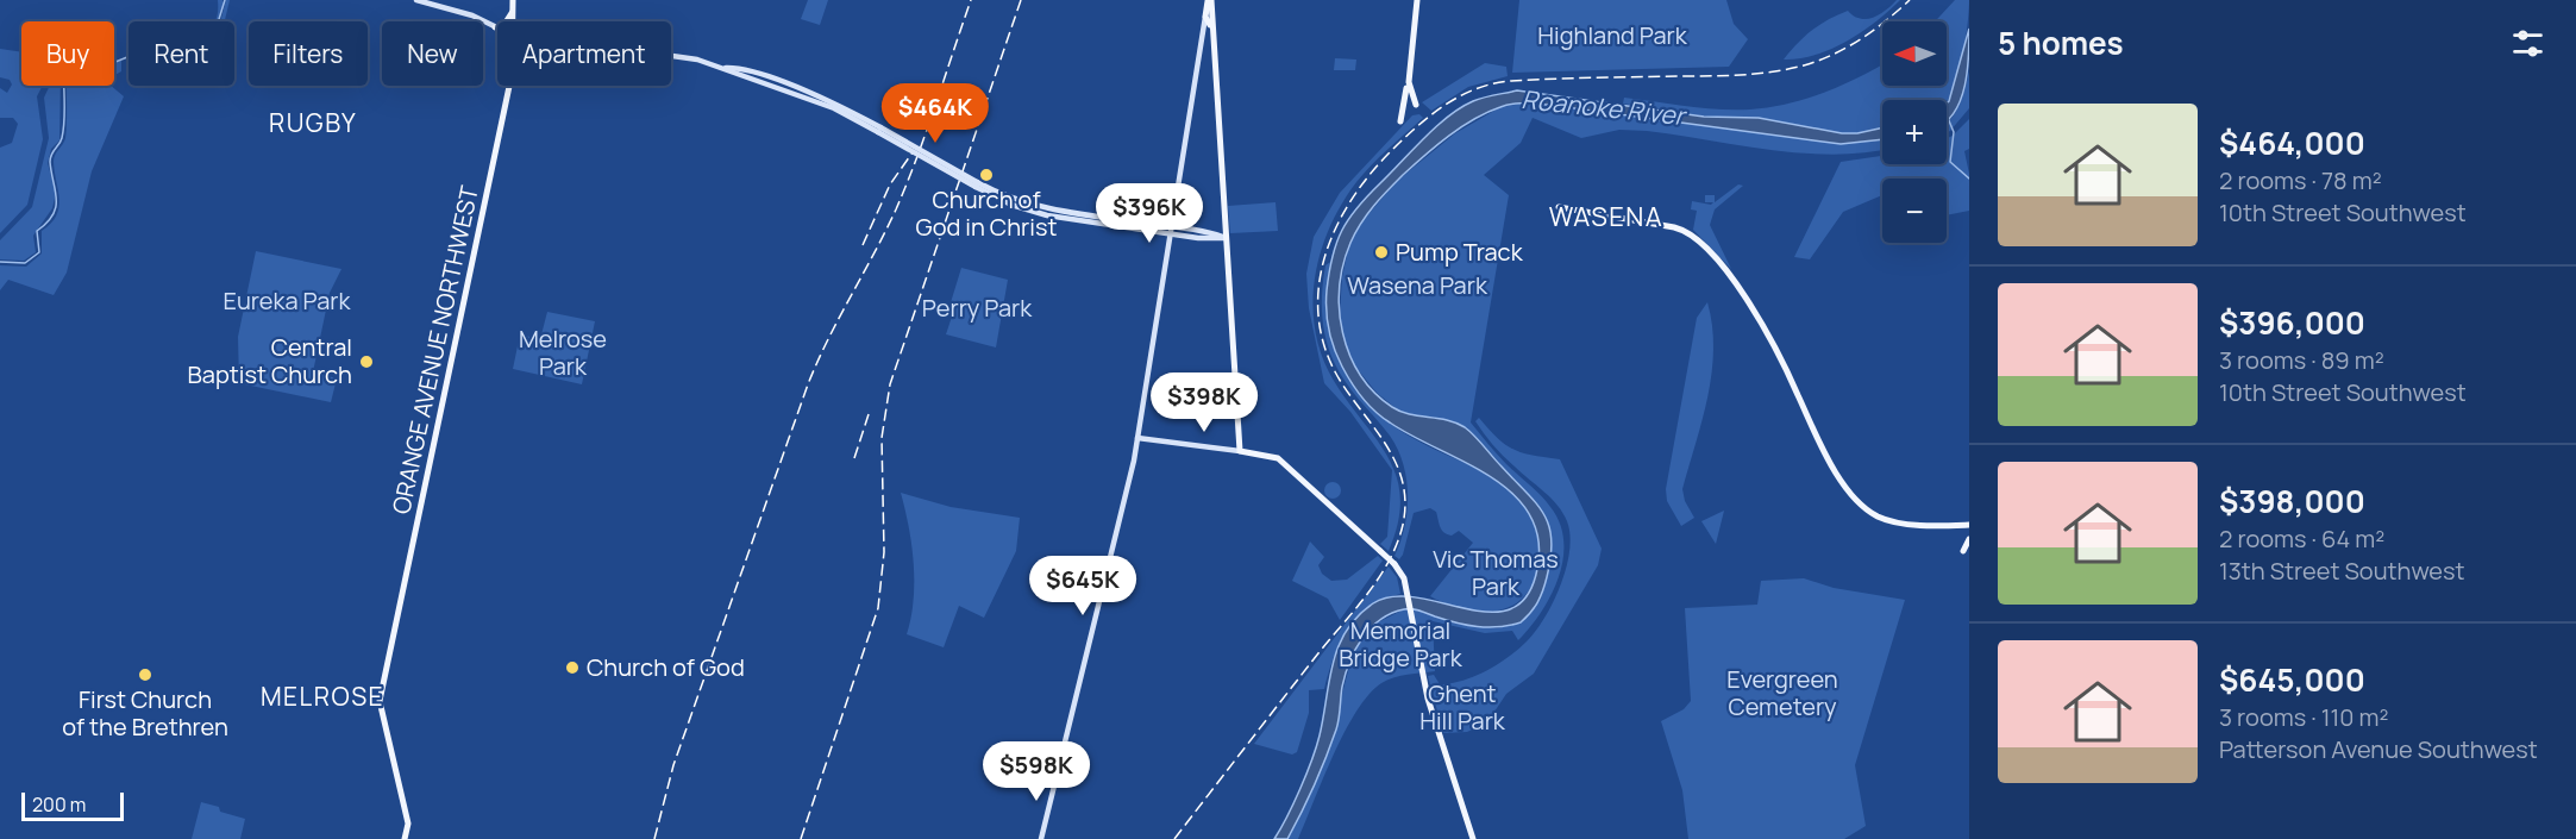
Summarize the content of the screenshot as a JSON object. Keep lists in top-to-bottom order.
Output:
{
  "streets": {
    "main road": ["ORANGE AVENUE NORTHWEST"]
  },
  "districts": ["RUGBY", "WASENA", "MELROSE"],
  "water": ["Roanoke River"],
  "parks": [
    "Highland Park",
    "Wasena Park",
    "Eureka Park",
    "Perry Park",
    "Melrose Park",
    "Vic Thomas Park",
    "Memorial Bridge Park",
    "Evergreen Cemetery",
    "Ghent Hill Park"
  ],
  "places": [
    "Church of God in Christ",
    "Pump Track",
    "Central Baptist Church",
    "Church of God",
    "First Church of the Brethren"
  ],
  "scale_bar": "200 m",
  "north": "left",
  "page": {
    "heading": "5 homes",
    "map_buttons": ["+", "−"],
    "chip": [
      "Buy",
      "Rent",
      "Filters",
      "New",
      "Apartment"
    ],
    "price": [
      "$464K",
      "$396K",
      "$398K",
      "$645K",
      "$598K"
    ],
    "list": [
      {
        "name": "$464,000",
        "note": "2 rooms · 78 m² · 10th Street Southwest"
      },
      {
        "name": "$396,000",
        "note": "3 rooms · 89 m² · 10th Street Southwest"
      },
      {
        "name": "$398,000",
        "note": "2 rooms · 64 m² · 13th Street Southwest"
      },
      {
        "name": "$645,000",
        "note": "3 rooms · 110 m² · Patterson Avenue Southwest"
      }
    ],
    "scale": "200 m"
  }
}
